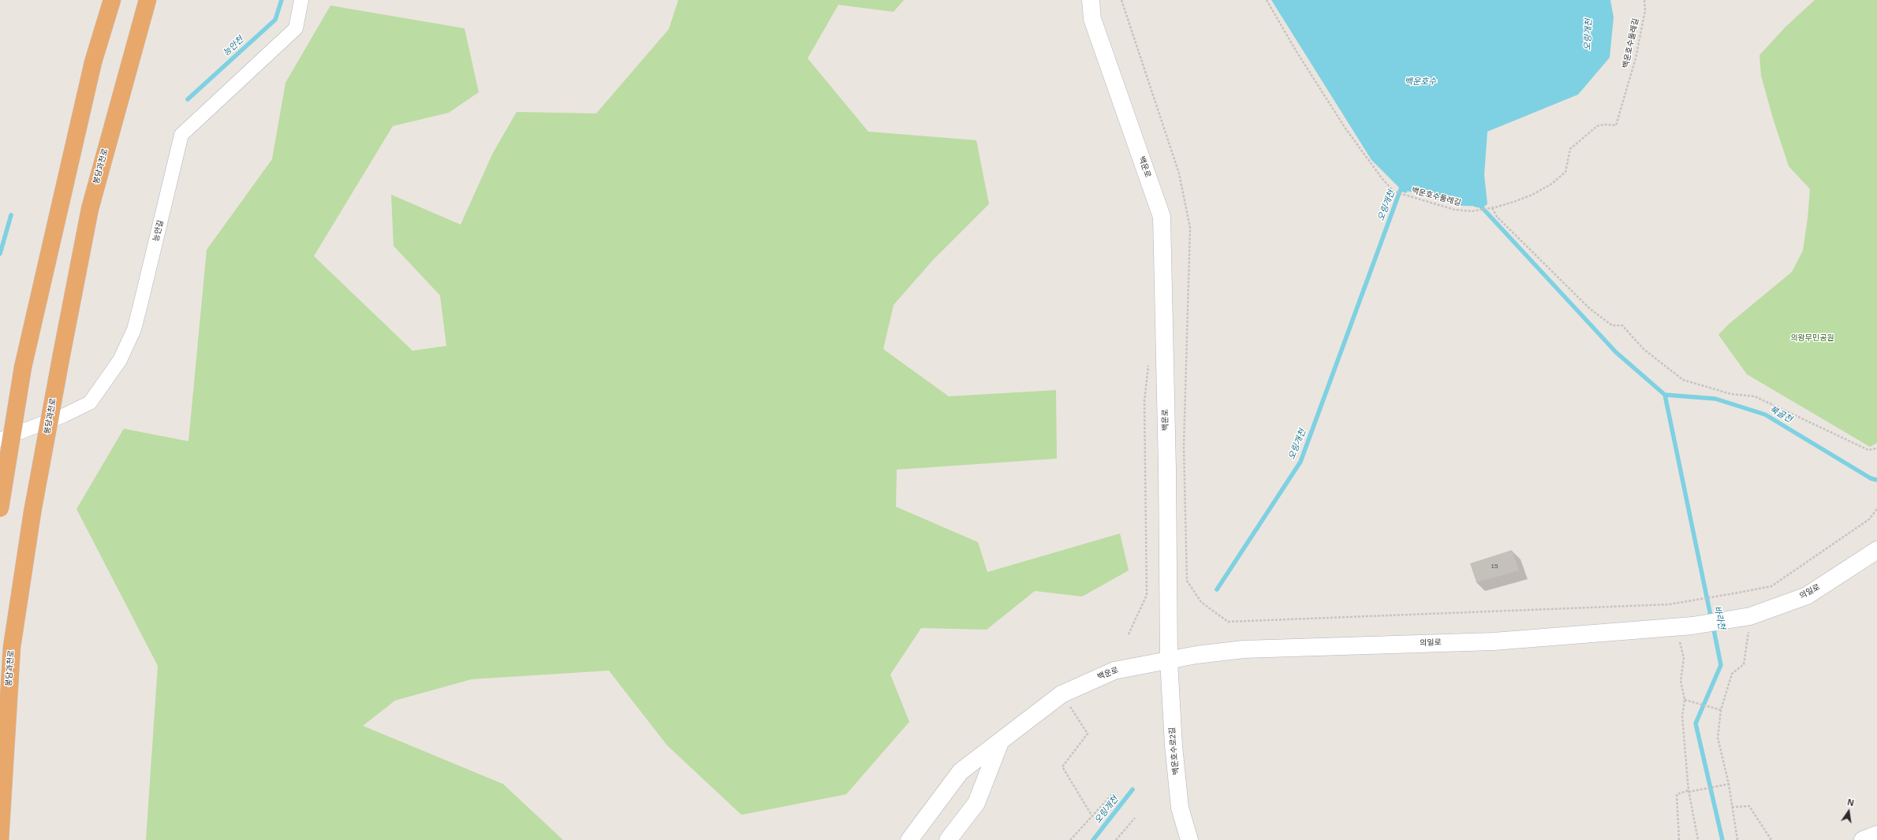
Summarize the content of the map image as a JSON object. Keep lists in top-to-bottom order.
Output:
{
  "streets": {
    "highway": ["봉담과천로"],
    "main road": ["백운로", "의일로", "백운호수로2길"],
    "street": ["능안길"],
    "path": ["백운호수둘레길"]
  },
  "crossings": [
    ["백운로", "의일로"],
    ["백운로", "백운호수로2길"],
    ["의일로", "백운호수로2길"]
  ],
  "water": [
    "오링개천",
    "능안천",
    "백운호수",
    "북골천",
    "바라천"
  ],
  "parks": ["의왕무민공원"],
  "house_numbers": ["15"],
  "north": "top"
}
